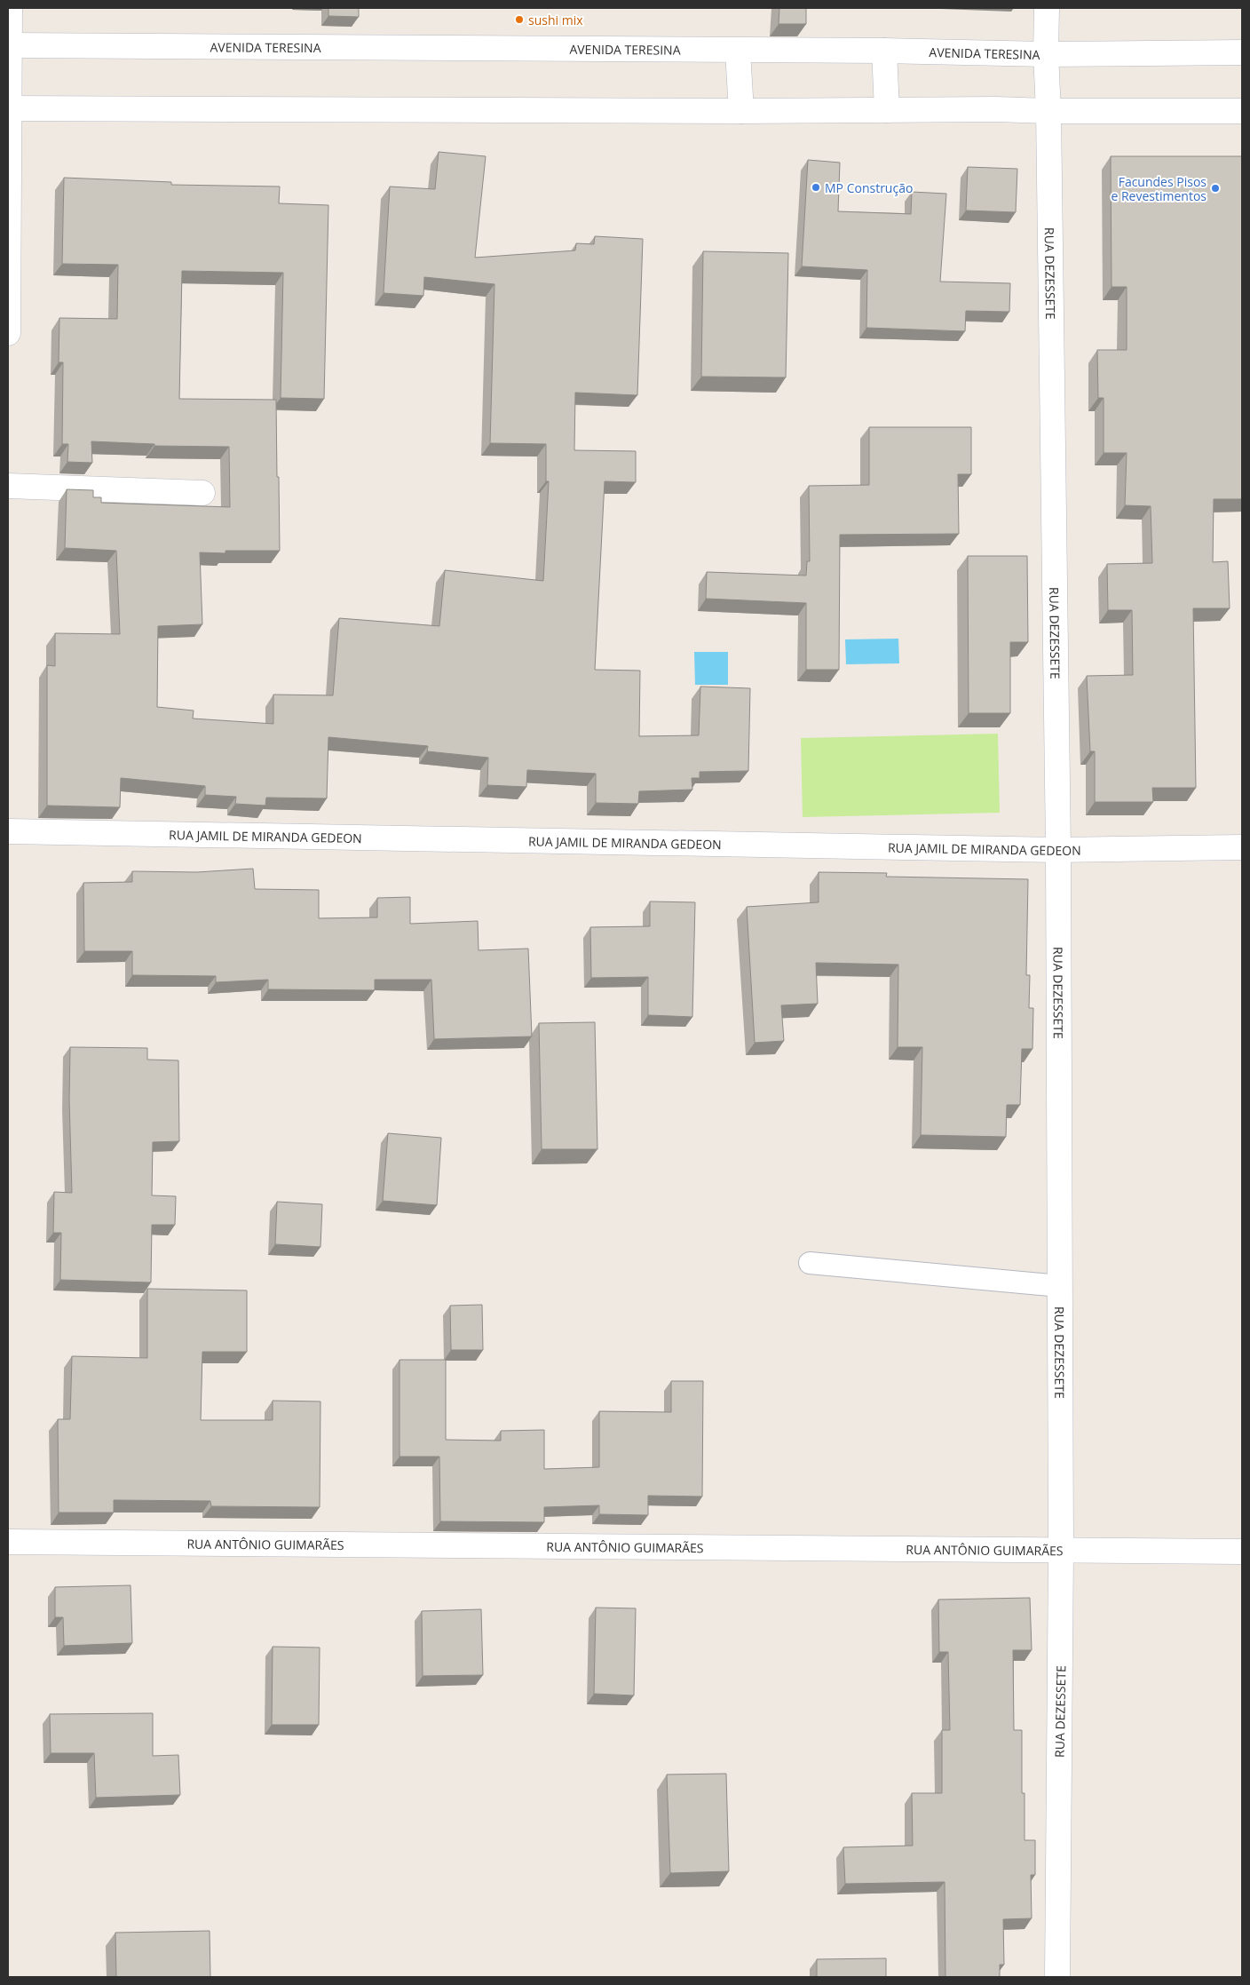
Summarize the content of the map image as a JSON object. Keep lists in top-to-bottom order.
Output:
{
  "streets": {
    "street": [
      "AVENIDA TERESINA",
      "RUA DEZESSETE",
      "RUA JAMIL DE MIRANDA GEDEON",
      "RUA ANTÔNIO GUIMARÃES"
    ]
  },
  "crossings": [
    ["AVENIDA TERESINA", "RUA DEZESSETE"],
    ["RUA DEZESSETE", "RUA JAMIL DE MIRANDA GEDEON"],
    ["RUA DEZESSETE", "RUA ANTÔNIO GUIMARÃES"]
  ],
  "places": ["sushi mix", "MP Construção", "Facundes Pisos e Revestimentos"]
}
